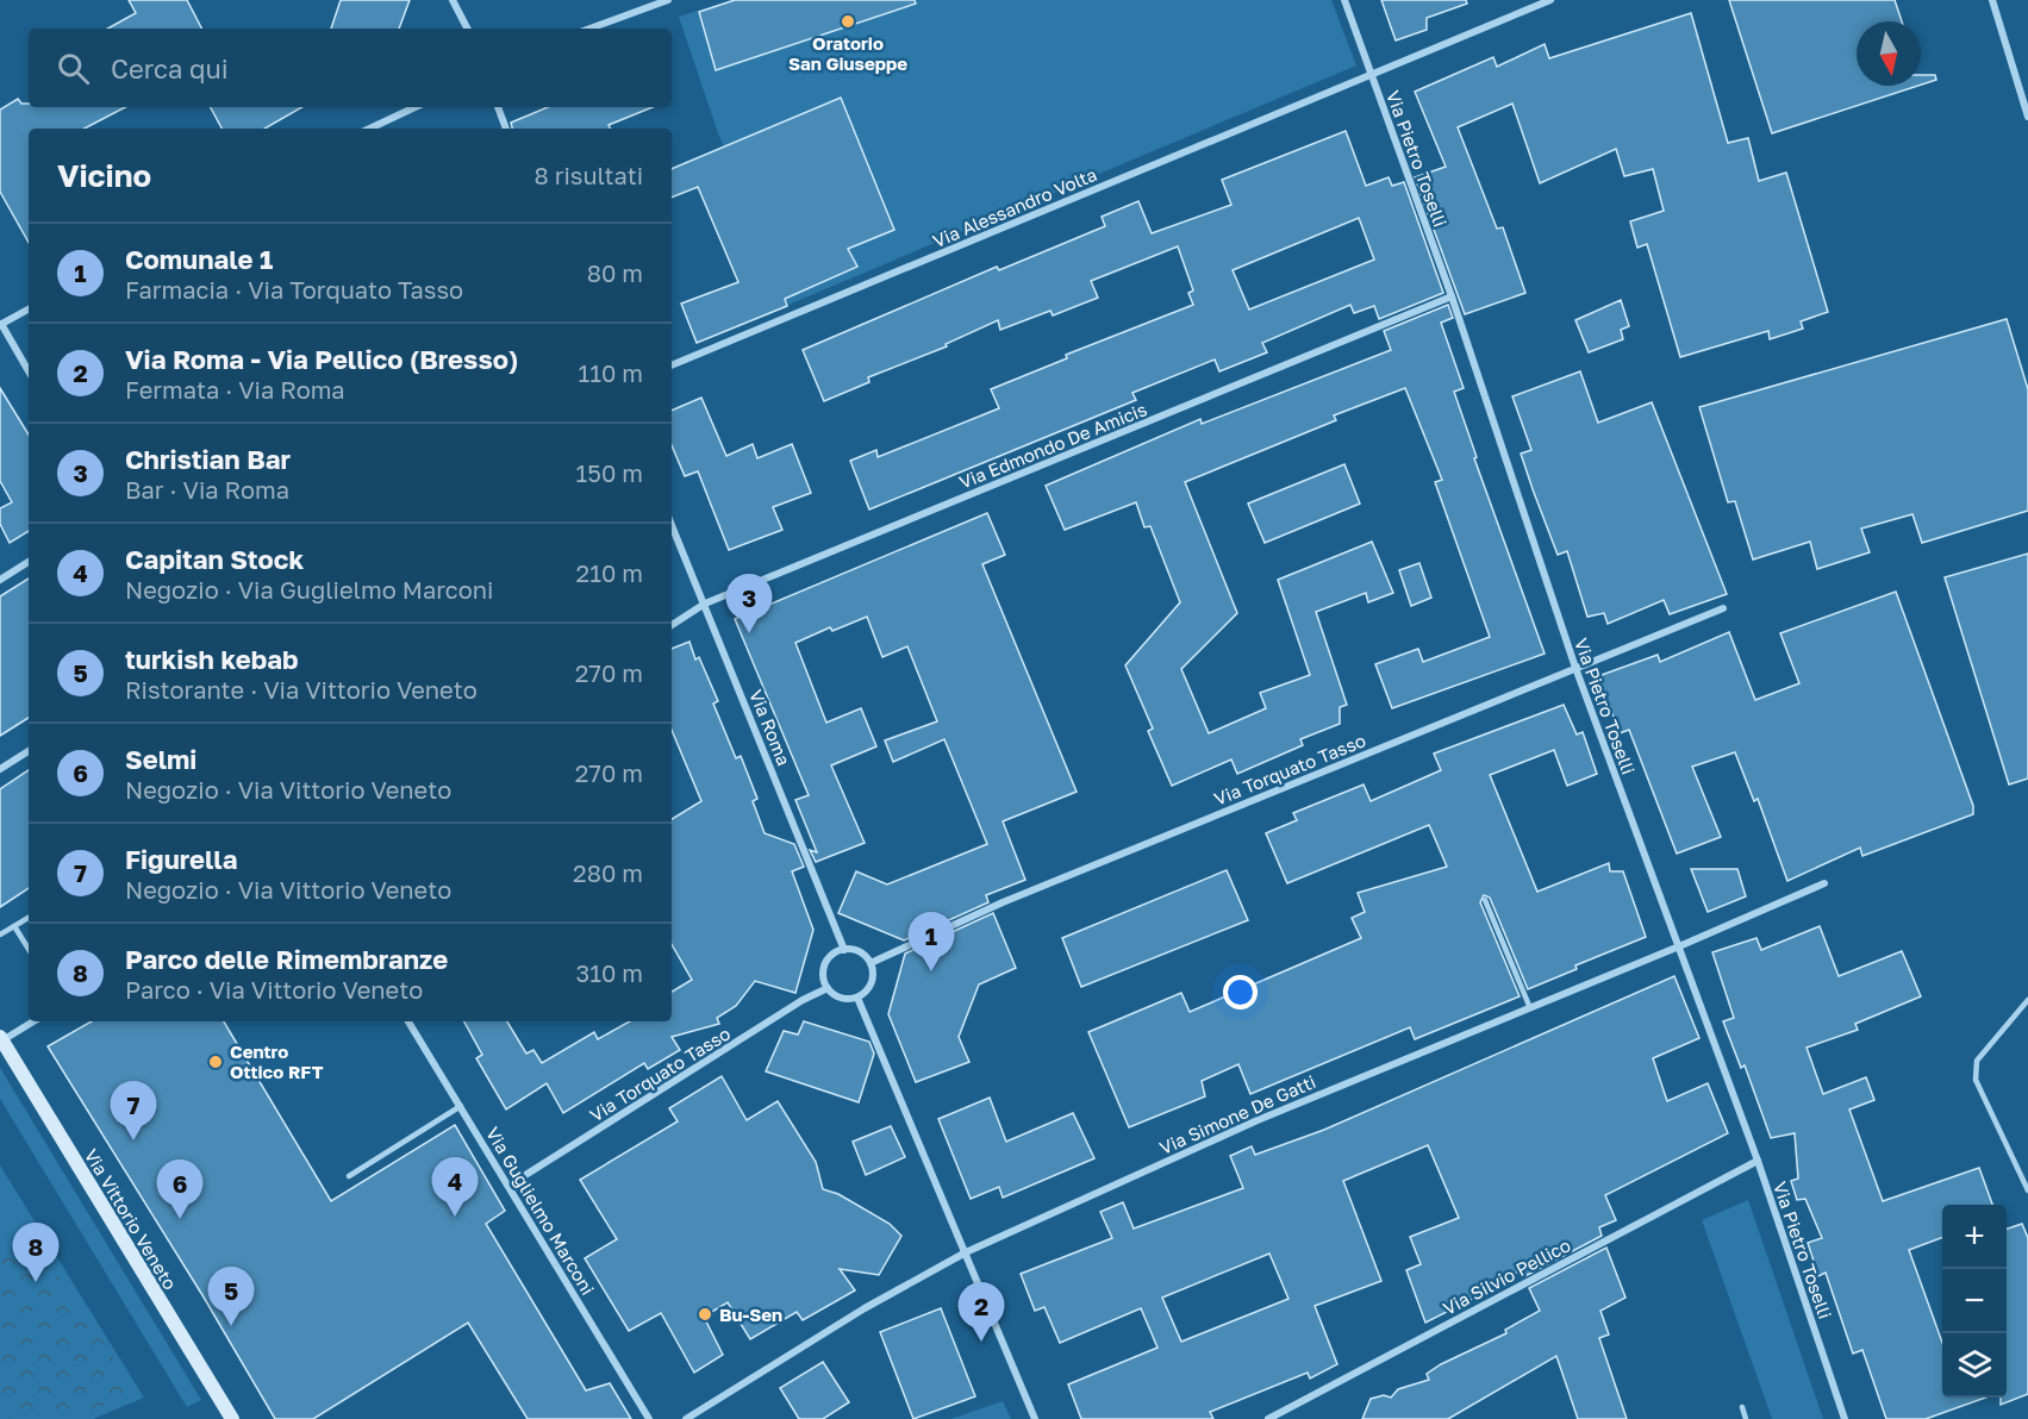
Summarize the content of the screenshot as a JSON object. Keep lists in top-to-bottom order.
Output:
{
  "streets": {
    "main road": ["Via Vittorio Veneto"],
    "street": [
      "Via Pietro Toselli",
      "Via Alessandro Volta",
      "Via Edmondo De Amicis",
      "Via Roma",
      "Via Torquato Tasso",
      "Via Simone De Gatti",
      "Via Guglielmo Marconi",
      "Via Silvio Pellico"
    ]
  },
  "crossings": [
    ["Via Pietro Toselli", "Via Alessandro Volta"],
    ["Via Pietro Toselli", "Via Edmondo De Amicis"],
    ["Via Pietro Toselli", "Via Torquato Tasso"],
    ["Via Pietro Toselli", "Via Simone De Gatti"],
    ["Via Pietro Toselli", "Via Silvio Pellico"],
    ["Via Edmondo De Amicis", "Via Roma"],
    ["Via Roma", "Via Torquato Tasso"],
    ["Via Torquato Tasso", "Via Guglielmo Marconi"]
  ],
  "places": ["Oratorio San Giuseppe", "Centro Ottico RFT", "Bu-Sen"],
  "north": "bottom",
  "page": {
    "search": "Cerca qui",
    "heading": ["Vicino", "8 risultati"],
    "list": [
      {
        "mark": "1",
        "name": "Comunale 1",
        "note": "Farmacia · Via Torquato Tasso",
        "value": "80 m"
      },
      {
        "mark": "2",
        "name": "Via Roma - Via Pellico (Bresso)",
        "note": "Fermata · Via Roma",
        "value": "110 m"
      },
      {
        "mark": "3",
        "name": "Christian Bar",
        "note": "Bar · Via Roma",
        "value": "150 m"
      },
      {
        "mark": "4",
        "name": "Capitan Stock",
        "note": "Negozio · Via Guglielmo Marconi",
        "value": "210 m"
      },
      {
        "mark": "5",
        "name": "turkish kebab",
        "note": "Ristorante · Via Vittorio Veneto",
        "value": "270 m"
      },
      {
        "mark": "6",
        "name": "Selmi",
        "note": "Negozio · Via Vittorio Veneto",
        "value": "270 m"
      },
      {
        "mark": "7",
        "name": "Figurella",
        "note": "Negozio · Via Vittorio Veneto",
        "value": "280 m"
      },
      {
        "mark": "8",
        "name": "Parco delle Rimembranze",
        "note": "Parco · Via Vittorio Veneto",
        "value": "310 m"
      }
    ],
    "pins": [
      "3",
      "1",
      "7",
      "4",
      "6",
      "8",
      "5",
      "2"
    ],
    "map_buttons": ["+", "−"]
  }
}
